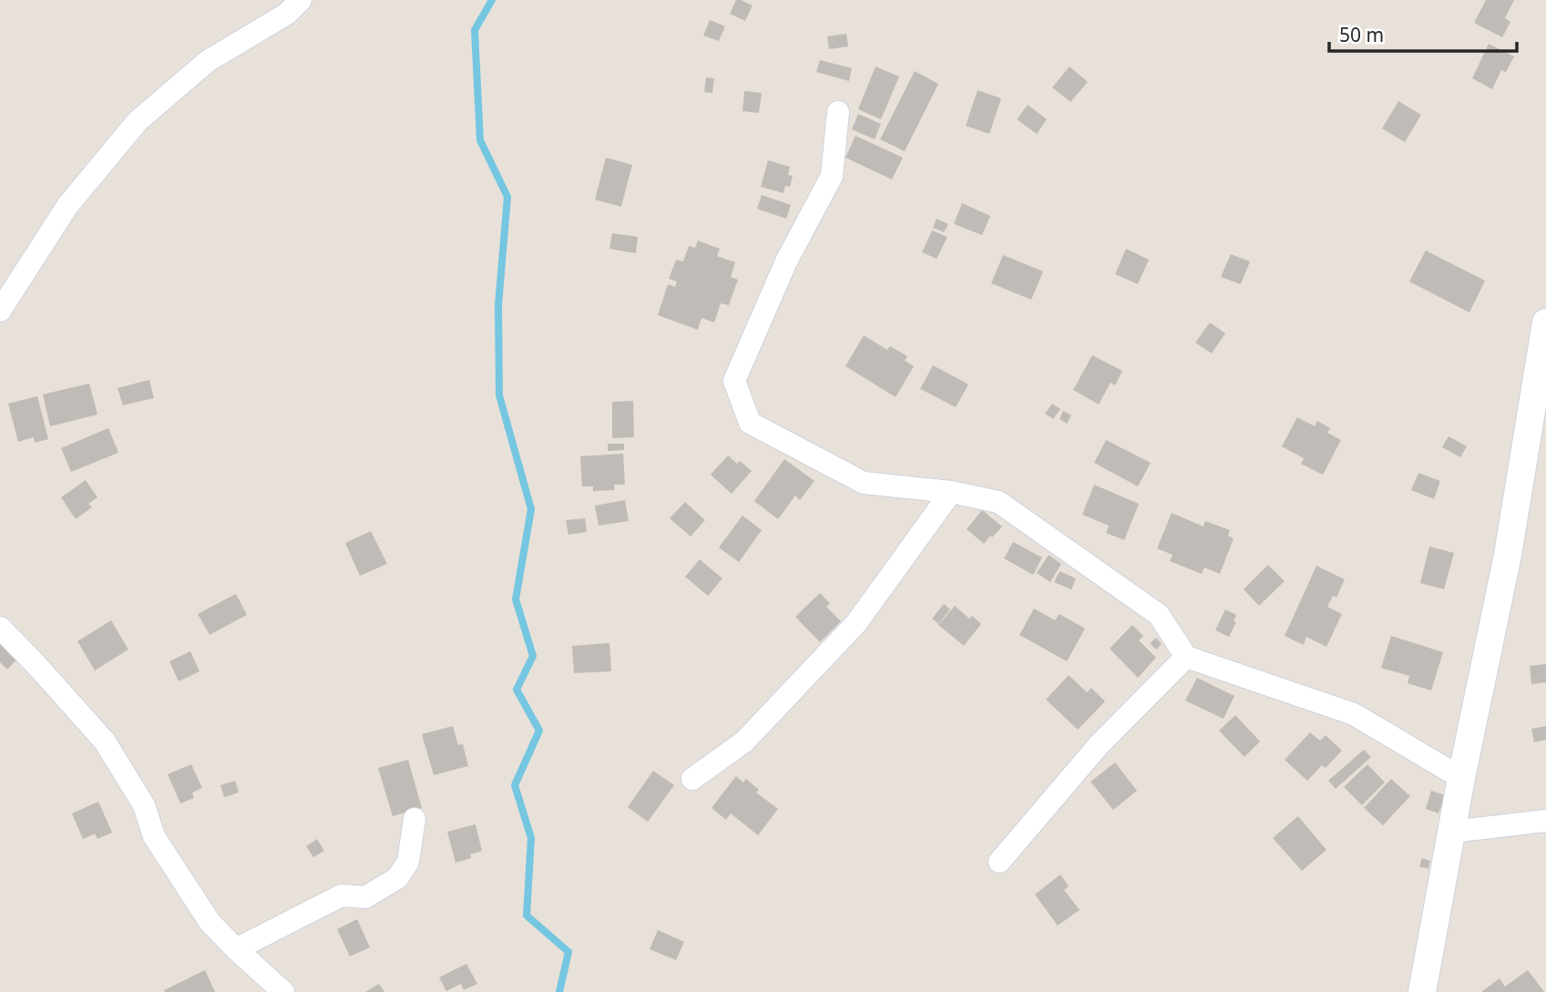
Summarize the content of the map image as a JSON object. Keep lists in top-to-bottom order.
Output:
{
  "scale_bar": "50 m"
}
